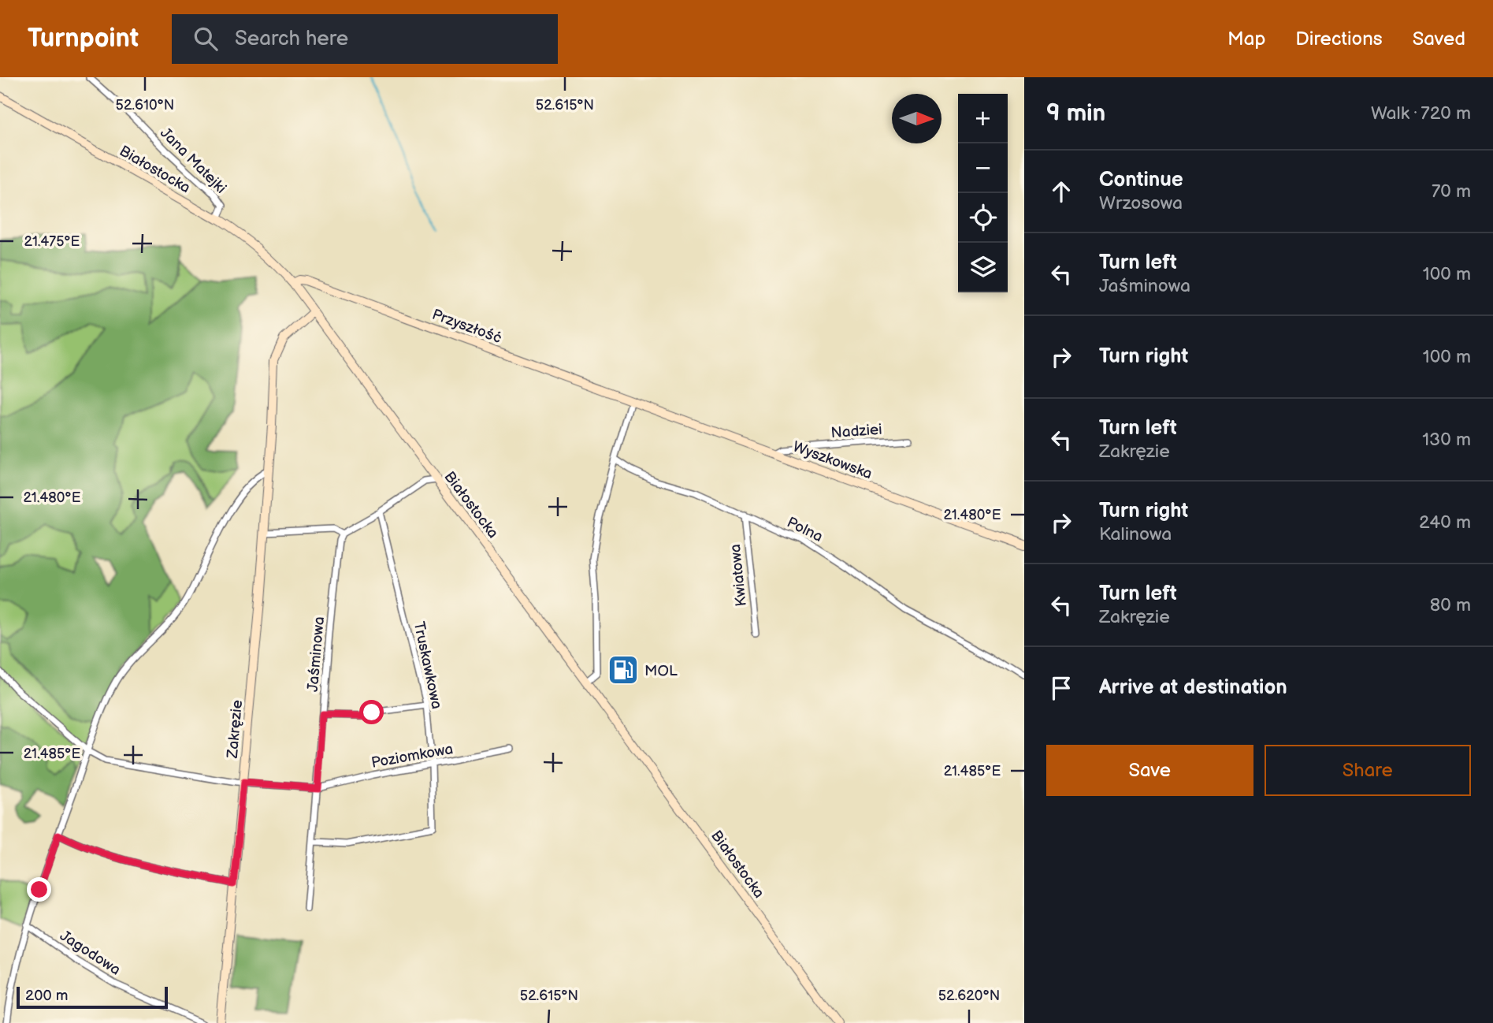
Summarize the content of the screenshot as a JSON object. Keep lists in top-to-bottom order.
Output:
{
  "streets": {
    "street": [
      "Jana Matejki",
      "Białostocka",
      "Przyszłość",
      "Nadziei",
      "Wyszkowska",
      "Polna",
      "Kwiatowa",
      "Jaśminowa",
      "Truskawkowa",
      "Zakręzie",
      "Poziomkowa",
      "Jagodowa"
    ]
  },
  "crossings": [
    ["Jana Matejki", "Białostocka"],
    ["Białostocka", "Przyszłość"],
    ["Białostocka", "Zakręzie"],
    ["Przyszłość", "Wyszkowska"],
    ["Nadziei", "Wyszkowska"],
    ["Polna", "Kwiatowa"],
    ["Jaśminowa", "Truskawkowa"],
    ["Jaśminowa", "Poziomkowa"],
    ["Truskawkowa", "Poziomkowa"],
    ["Zakręzie", "Poziomkowa"]
  ],
  "places": {
    "fuel station": ["MOL"]
  },
  "scale_bar": "200 m",
  "north": "right",
  "page": {
    "header": "Turnpoint",
    "search": "Search here",
    "nav": ["Map", "Directions", "Saved"],
    "heading": ["9 min", "Walk · 720 m"],
    "map_buttons": ["+", "−"],
    "list": [
      ["Continue", "Wrzosowa", "70 m"],
      ["Turn left", "Jaśminowa", "100 m"],
      ["Turn right", "100 m"],
      ["Turn left", "Zakręzie", "130 m"],
      ["Turn right", "Kalinowa", "240 m"],
      ["Turn left", "Zakręzie", "80 m"],
      "Arrive at destination"
    ],
    "buttons": ["Save", "Share"],
    "scale": "200 m"
  },
  "coordinates": [
    "52.610°N",
    "52.615°N",
    "21.475°E",
    "21.480°E",
    "21.485°E",
    "52.620°N"
  ]
}
